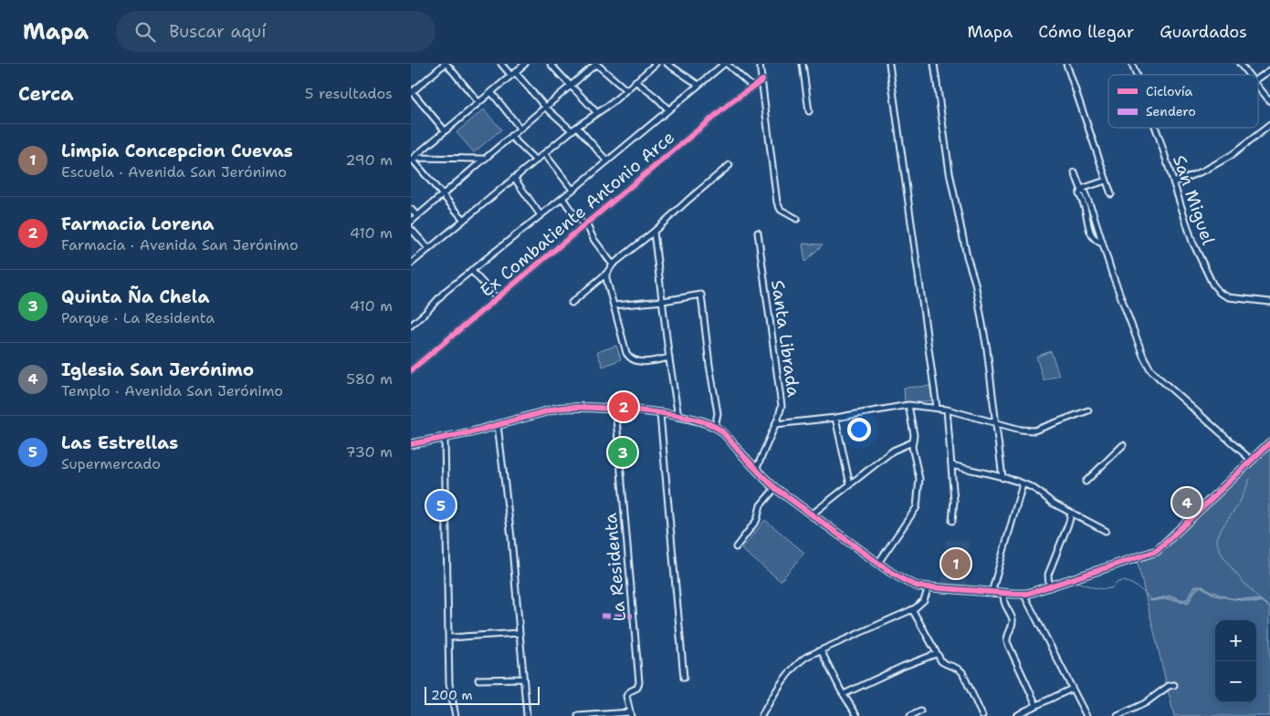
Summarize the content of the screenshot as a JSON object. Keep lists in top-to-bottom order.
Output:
{
  "streets": {
    "street": [
      "San Miguel",
      "Ex Combatiente Antonio Arce",
      "Santa Librada",
      "La Residenta"
    ]
  },
  "legend": ["Ciclovía", "Sendero"],
  "scale_bar": "200 m",
  "page": {
    "header": "Mapa",
    "search": "Buscar aquí",
    "nav": ["Mapa", "Cómo llegar", "Guardados"],
    "heading": ["Cerca", "5 resultados"],
    "list": [
      {
        "mark": "1",
        "name": "Limpia Concepcion Cuevas",
        "note": "Escuela · Avenida San Jerónimo",
        "value": "290 m"
      },
      {
        "mark": "2",
        "name": "Farmacia Lorena",
        "note": "Farmacia · Avenida San Jerónimo",
        "value": "410 m"
      },
      {
        "mark": "3",
        "name": "Quinta Ña Chela",
        "note": "Parque · La Residenta",
        "value": "410 m"
      },
      {
        "mark": "4",
        "name": "Iglesia San Jerónimo",
        "note": "Templo · Avenida San Jerónimo",
        "value": "580 m"
      },
      {
        "mark": "5",
        "name": "Las Estrellas",
        "note": "Supermercado",
        "value": "730 m"
      }
    ],
    "pins": [
      "2",
      "3",
      "4",
      "5",
      "1"
    ],
    "map_buttons": ["+", "−"],
    "scale": "200 m"
  }
}
